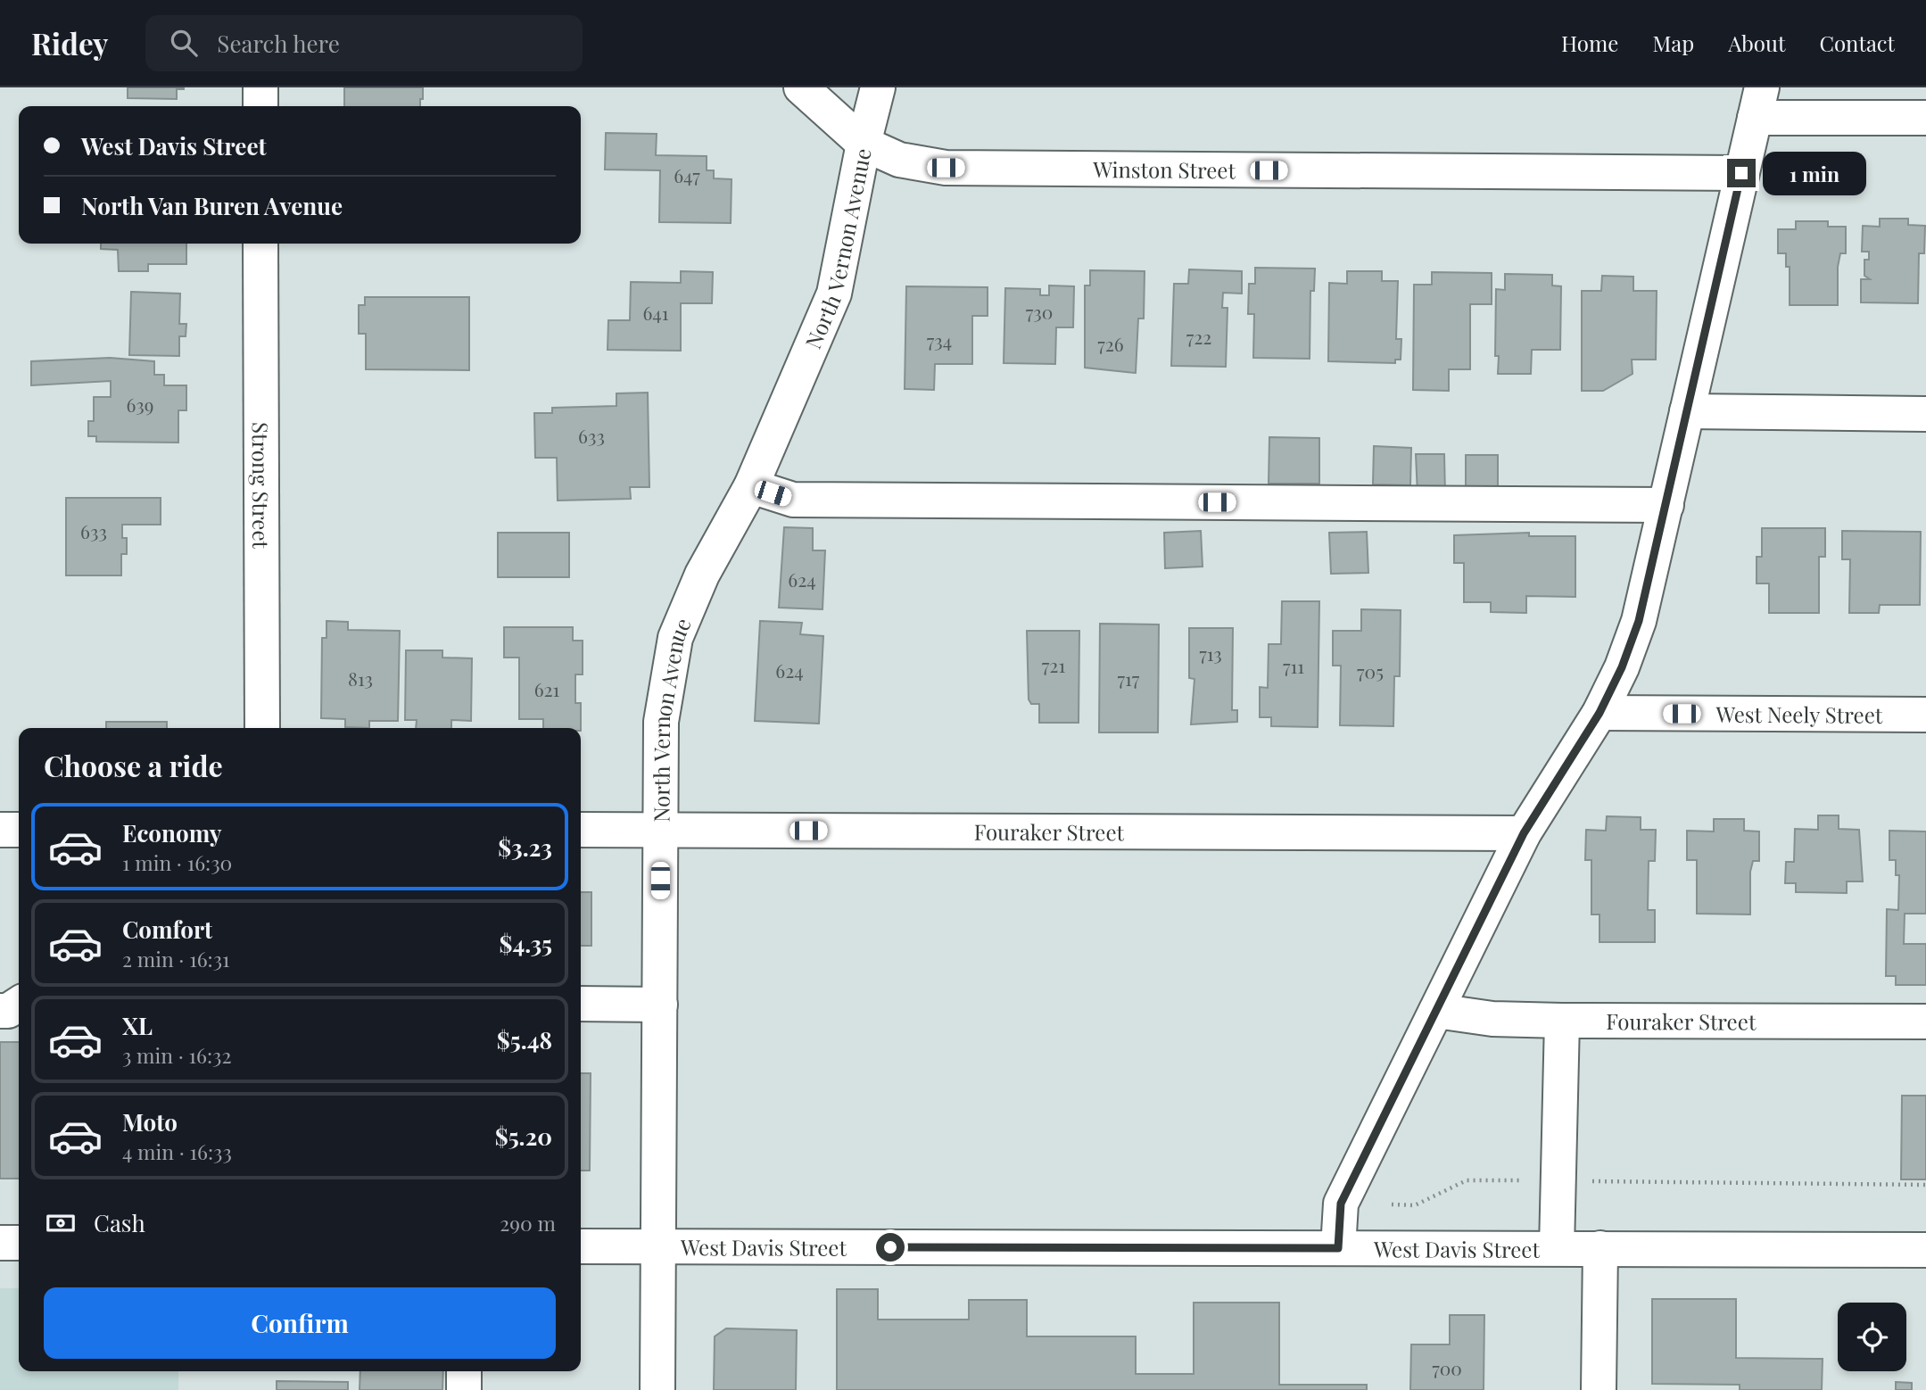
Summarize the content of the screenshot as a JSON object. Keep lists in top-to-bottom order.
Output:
{
  "streets": {
    "street": [
      "Winston Street",
      "North Vernon Avenue",
      "Strong Street",
      "West Neely Street",
      "Fouraker Street",
      "West Davis Street"
    ]
  },
  "crossings": [
    ["Winston Street", "North Vernon Avenue"],
    ["North Vernon Avenue", "Fouraker Street"],
    ["North Vernon Avenue", "West Davis Street"]
  ],
  "house_numbers": [
    "647",
    "730",
    "641",
    "722",
    "734",
    "726",
    "639",
    "633",
    "633",
    "624",
    "713",
    "721",
    "711",
    "624",
    "705",
    "813",
    "717",
    "621",
    "700"
  ],
  "page": {
    "header": "Ridey",
    "search": "Search here",
    "nav": [
      "Home",
      "Map",
      "About",
      "Contact"
    ],
    "banner": ["West Davis Street", "North Van Buren Avenue"],
    "bubble": "1 min",
    "heading": "Choose a ride",
    "list": [
      {
        "name": "Economy",
        "note": "1 min · 16:30",
        "value": "$3.23"
      },
      {
        "name": "Comfort",
        "note": "2 min · 16:31",
        "value": "$4.35"
      },
      {
        "name": "XL",
        "note": "3 min · 16:32",
        "value": "$5.48"
      },
      {
        "name": "Moto",
        "note": "4 min · 16:33",
        "value": "$5.20"
      }
    ],
    "pay": ["Cash", "290 m"],
    "buttons": "Confirm"
  }
}
